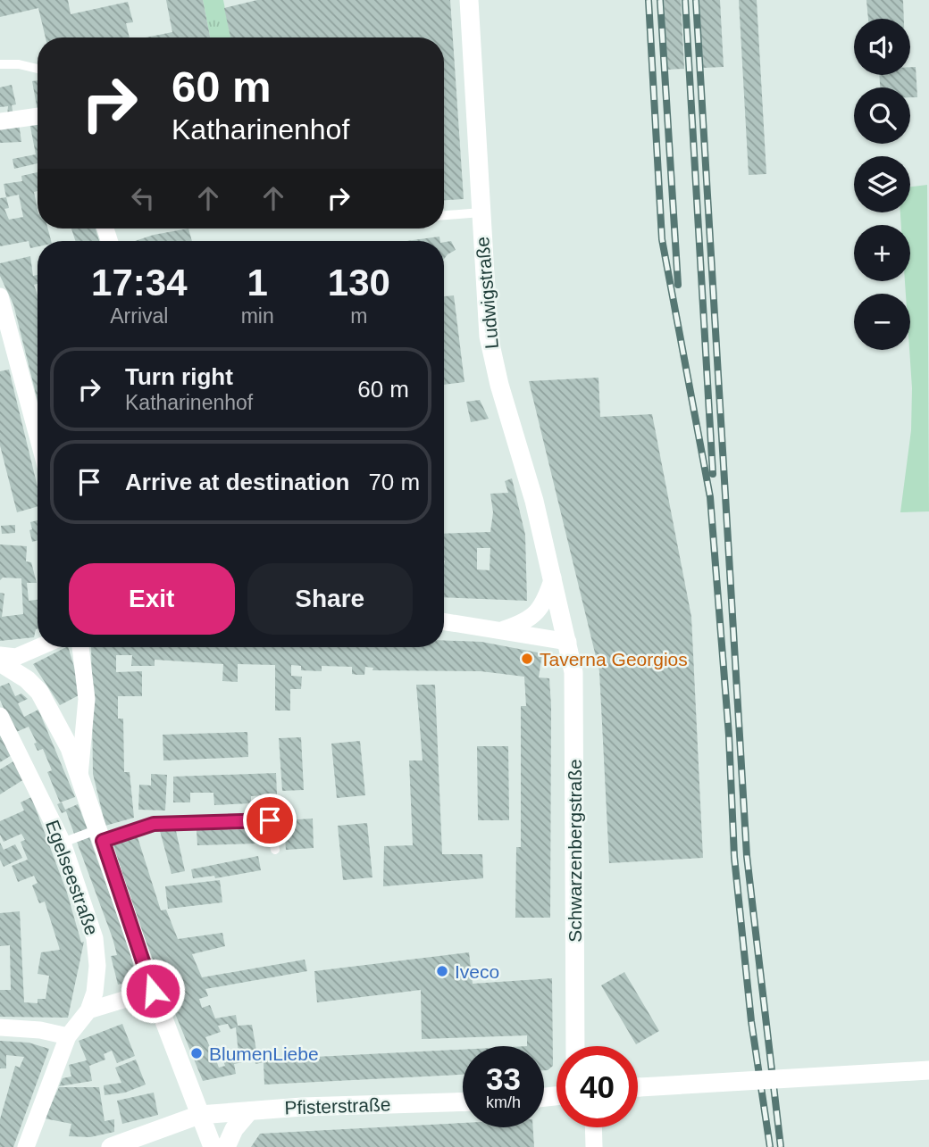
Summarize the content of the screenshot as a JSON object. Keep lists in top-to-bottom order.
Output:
{
  "streets": {
    "street": [
      "Ludwigstraße",
      "Schwarzenbergstraße",
      "Egelseestraße",
      "Pfisterstraße"
    ]
  },
  "crossings": [
    ["Ludwigstraße", "Schwarzenbergstraße"]
  ],
  "places": ["Taverna Georgios", "Iveco", "BlumenLiebe"],
  "page": {
    "map_buttons": ["+", "−"],
    "turn": ["60 m", "Katharinenhof"],
    "eta": [
      "17:34",
      "Arrival",
      "1",
      "min",
      "130",
      "m"
    ],
    "list": [
      {
        "name": "Turn right",
        "note": "Katharinenhof",
        "value": "60 m"
      },
      {
        "name": "Arrive at destination",
        "value": "70 m"
      }
    ],
    "buttons": ["Exit", "Share"],
    "speed": "33 km/h",
    "limit": "40"
  }
}
